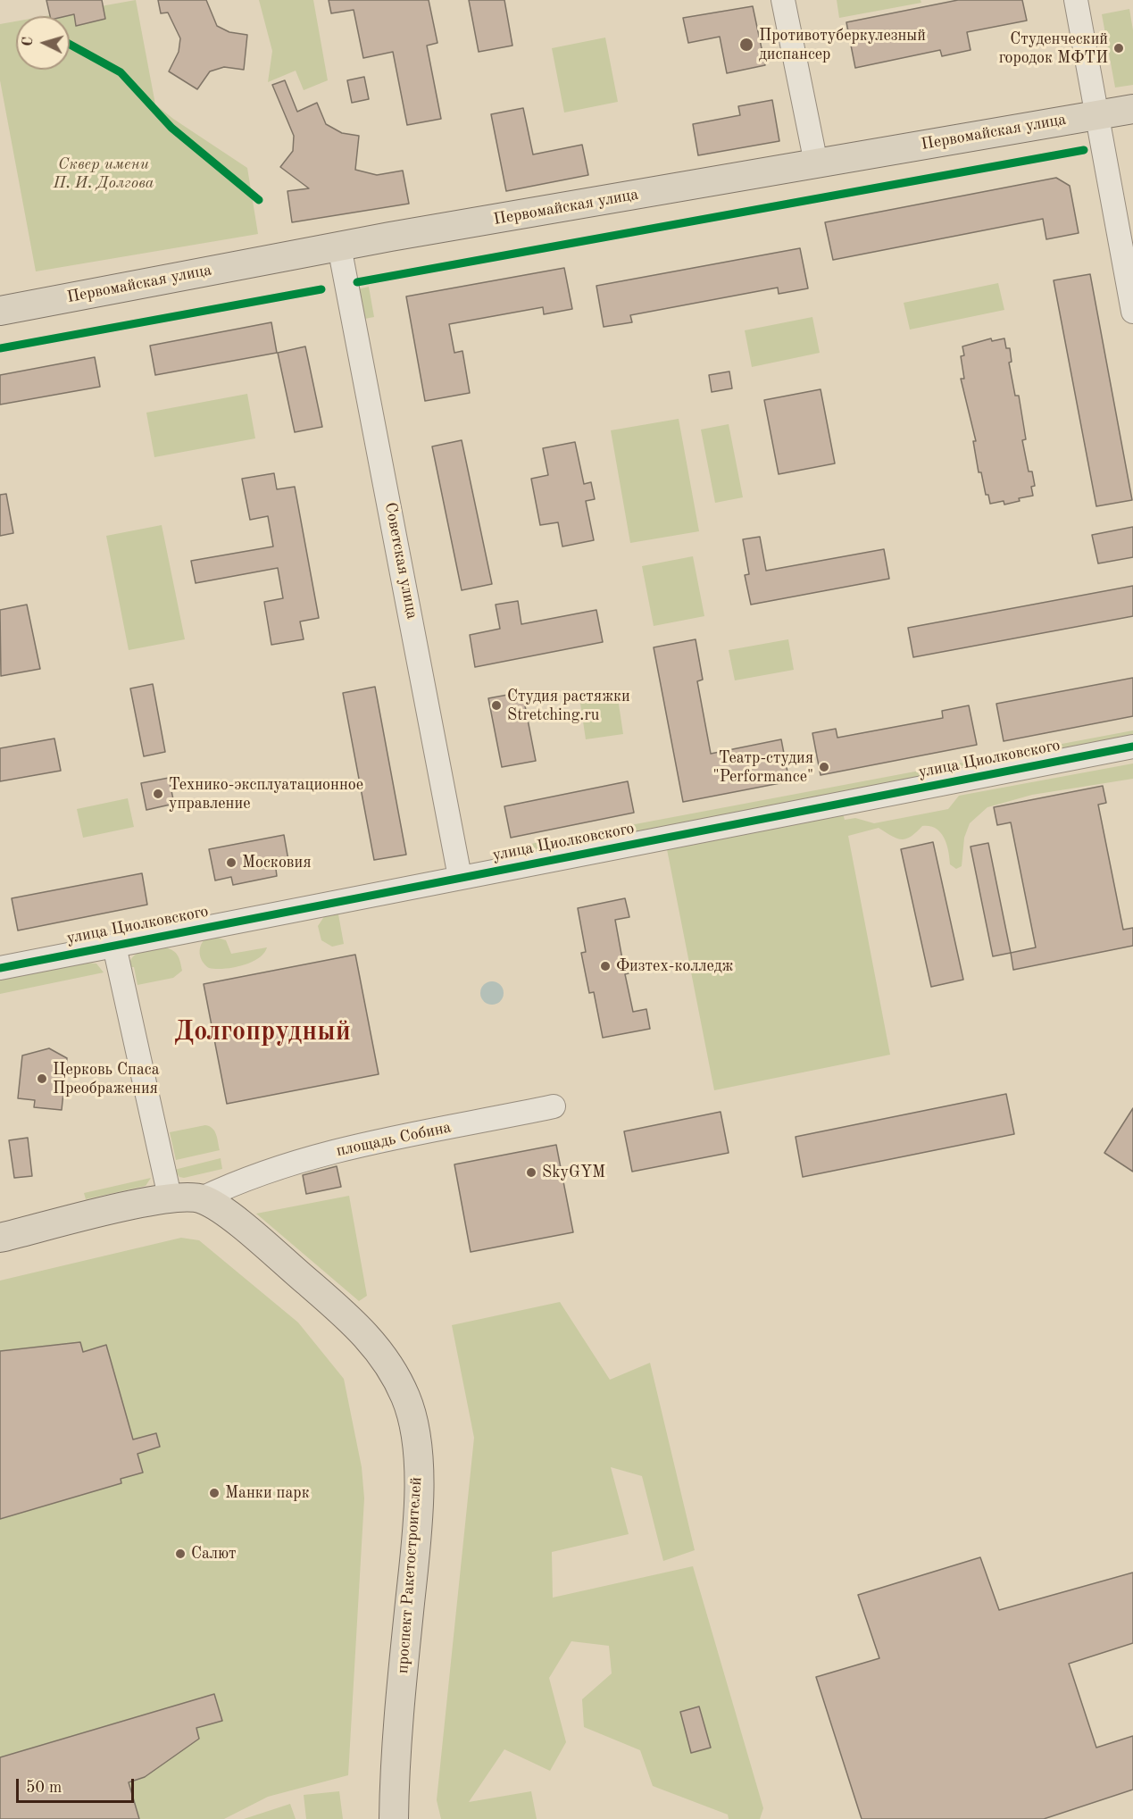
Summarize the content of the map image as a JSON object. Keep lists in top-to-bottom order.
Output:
{
  "streets": {
    "main road": ["Первомайская улица", "проспект Ракетостроителей"],
    "street": ["Советская улица", "улица Циолковского", "площадь Собина"]
  },
  "crossings": [
    ["Первомайская улица", "Советская улица"],
    ["Советская улица", "улица Циолковского"],
    ["площадь Собина", "проспект Ракетостроителей"]
  ],
  "districts": ["Долгопрудный"],
  "parks": ["Сквер имени П. И. Долгова"],
  "places": [
    "Противотуберкулезный диспансер",
    "Студенческий городок МФТИ",
    "Студия растяжки Stretching.ru",
    "Театр-студия \"Performance\"",
    "Технико-эксплуатационное управление",
    "Московия",
    "Физтех-колледж",
    "Церковь Спаса Преображения",
    "SkyGYM",
    "Манки парк",
    "Салют"
  ],
  "scale_bar": "50 m",
  "north": "left"
}
